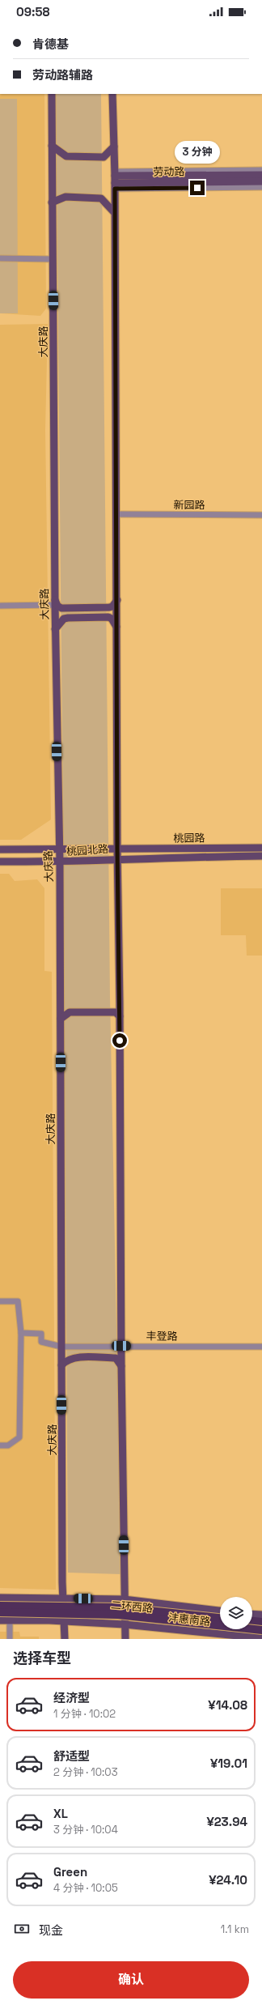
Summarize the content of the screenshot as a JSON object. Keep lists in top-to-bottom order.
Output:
{
  "streets": {
    "highway": ["二环西路"],
    "main road": [
      "劳动路",
      "大庆路",
      "桃园路",
      "桃园北路",
      "沣惠南路"
    ],
    "street": ["新园路", "丰登路"]
  },
  "crossings": [
    ["大庆路", "桃园北路"],
    ["大庆路", "沣惠南路"],
    ["桃园路", "桃园北路"]
  ],
  "page": {
    "status": "09:58",
    "banner": ["肯德基", "劳动路辅路"],
    "bubble": "3 分钟",
    "heading": "选择车型",
    "list": [
      {
        "name": "经济型",
        "note": "1 分钟 · 10:02",
        "value": "¥14.08"
      },
      {
        "name": "舒适型",
        "note": "2 分钟 · 10:03",
        "value": "¥19.01"
      },
      {
        "name": "XL",
        "note": "3 分钟 · 10:04",
        "value": "¥23.94"
      },
      {
        "name": "Green",
        "note": "4 分钟 · 10:05",
        "value": "¥24.10"
      }
    ],
    "pay": ["现金", "1.1 km"],
    "buttons": "确认"
  }
}
